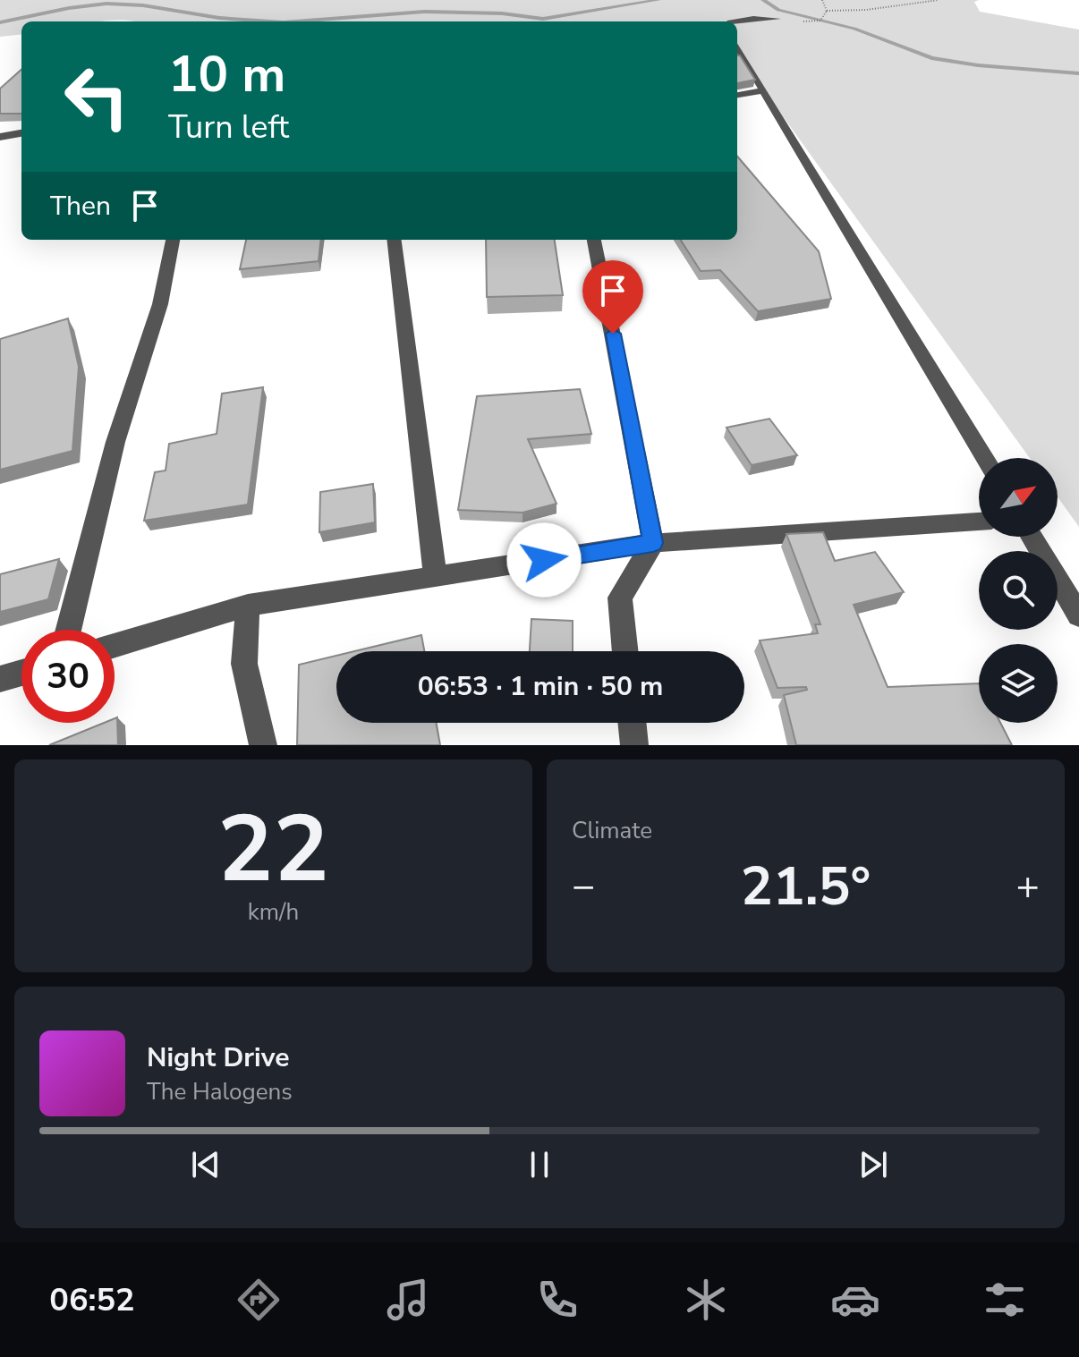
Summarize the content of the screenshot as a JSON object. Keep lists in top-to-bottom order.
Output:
{
  "north": "top right",
  "page": {
    "turn": ["10 m", "Turn left"],
    "then": "Then",
    "limit": "30",
    "trip": "06:53 · 1 min · 50 m",
    "tile": [
      ["22", "km/h"],
      "Climate"
    ],
    "heat": ["−", "21.5°", "+"],
    "song": ["Night Drive", "The Halogens"],
    "tabs": "06:52"
  }
}
